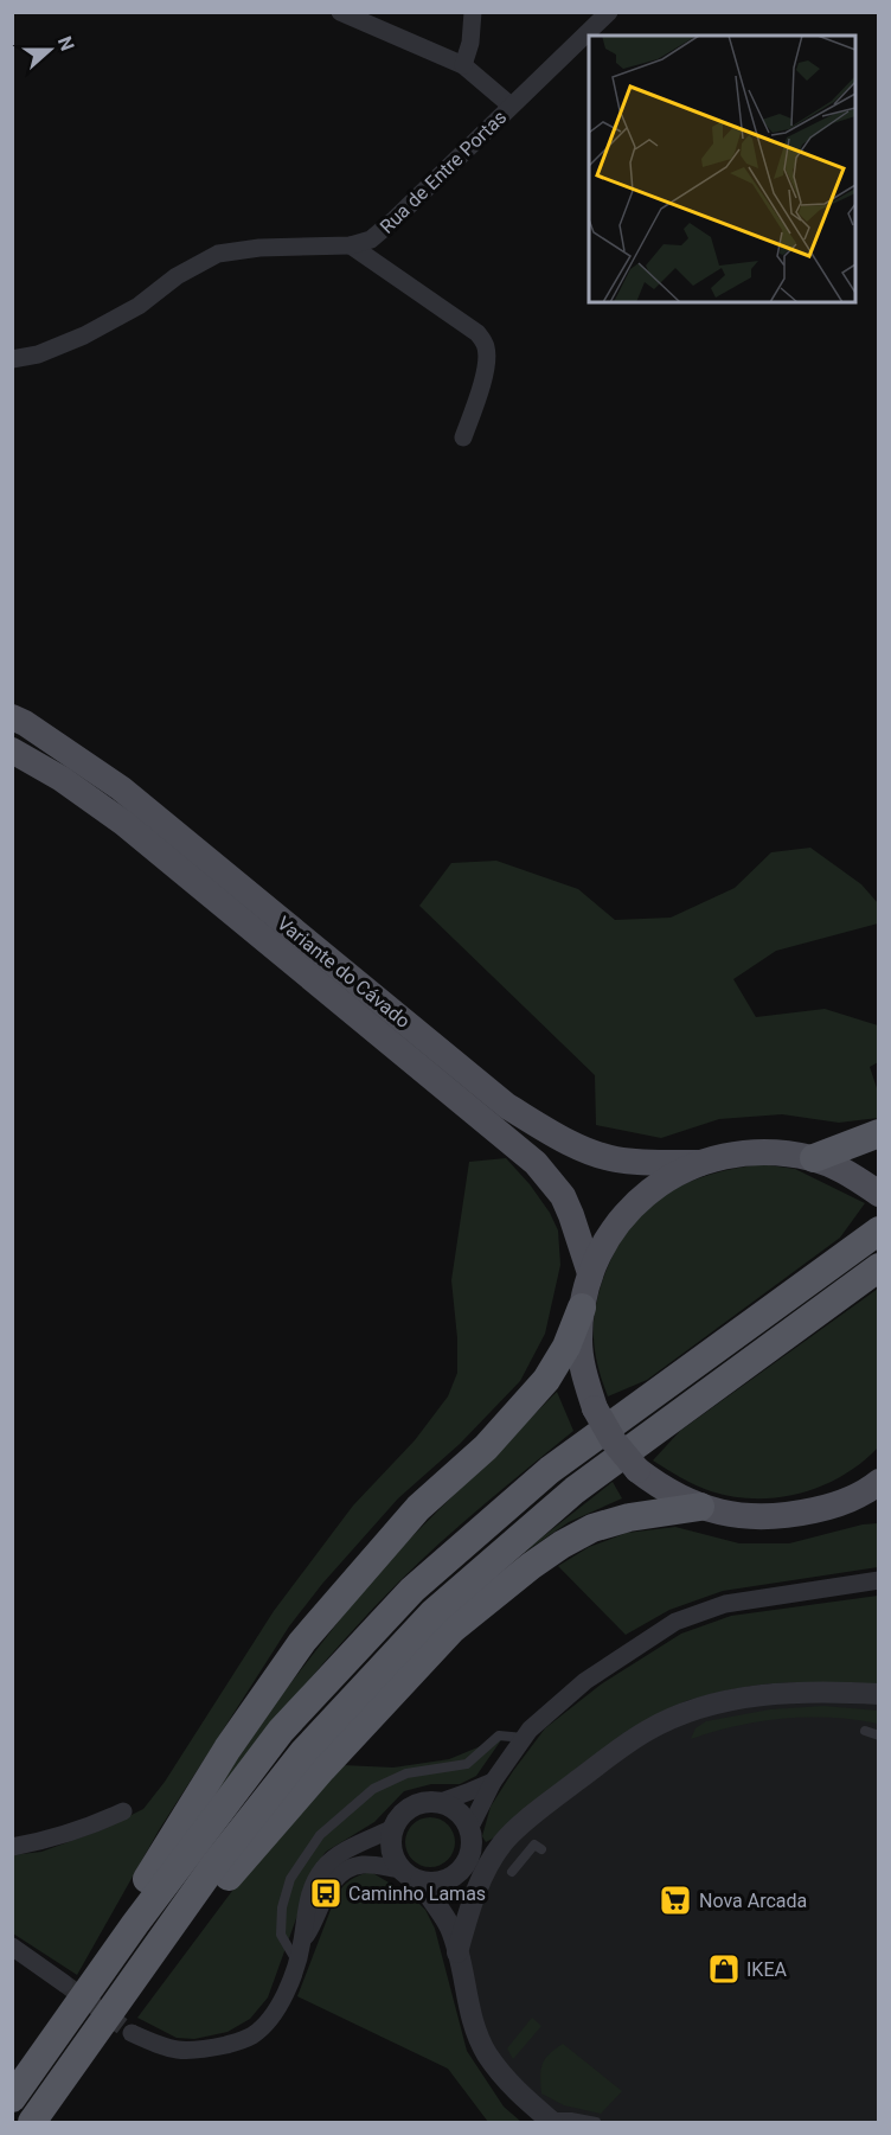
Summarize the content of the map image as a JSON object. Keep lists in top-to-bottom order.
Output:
{
  "streets": {
    "main road": ["Variante do Cávado"],
    "street": ["Rua de Entre Portas"]
  },
  "places": {
    "bus stop": ["Caminho Lamas"],
    "supermarket": ["Nova Arcada"],
    "shop": ["IKEA"]
  },
  "north": "right"
}
